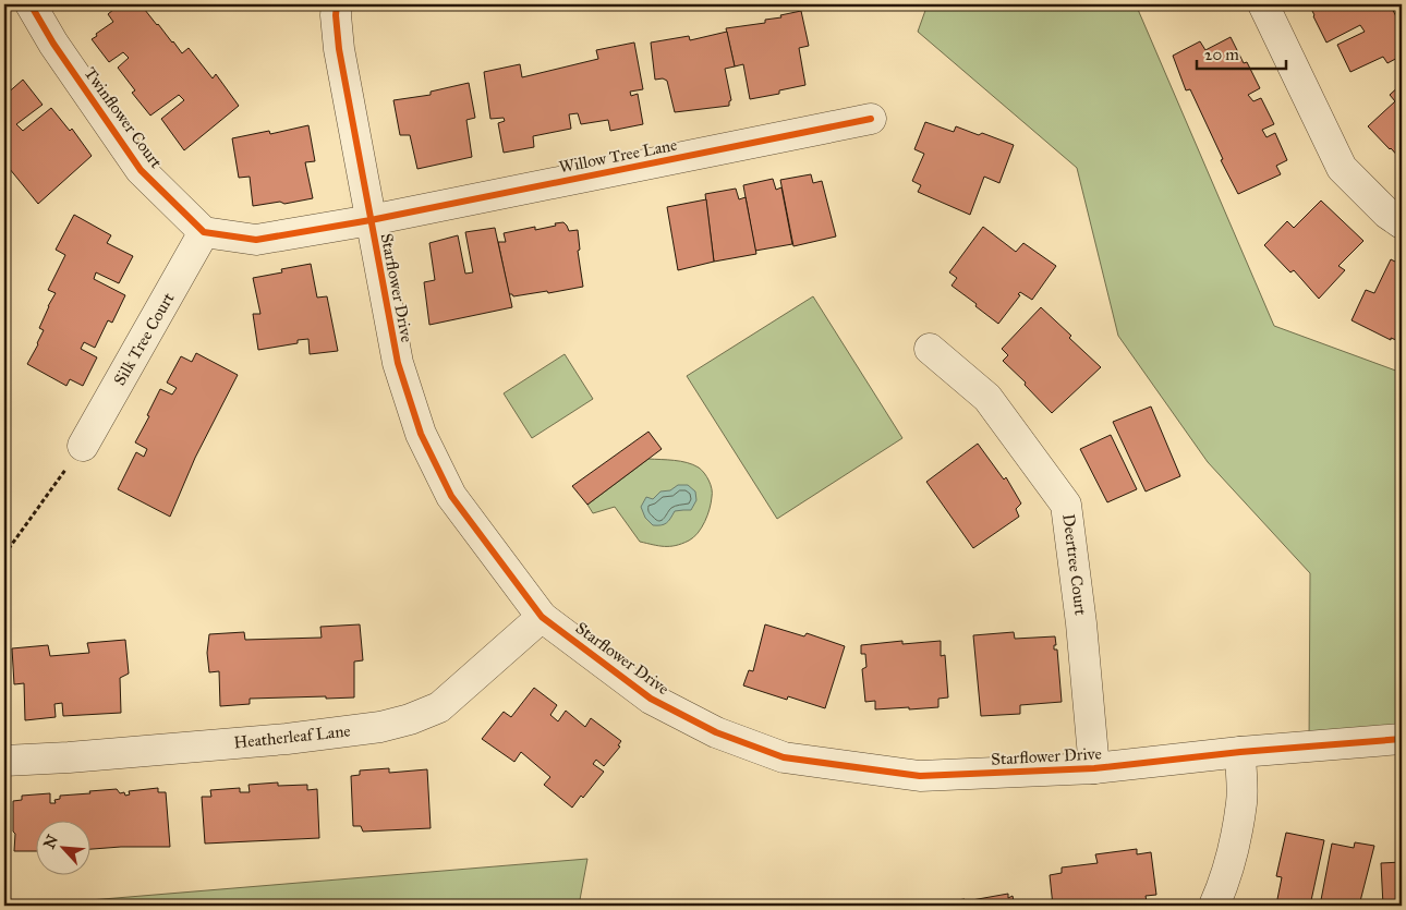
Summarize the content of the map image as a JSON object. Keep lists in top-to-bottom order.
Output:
{
  "streets": {
    "street": [
      "Twinflower Court",
      "Willow Tree Lane",
      "Starflower Drive",
      "Silk Tree Court",
      "Deertree Court",
      "Heatherleaf Lane"
    ]
  },
  "crossings": [
    ["Twinflower Court", "Silk Tree Court"],
    ["Willow Tree Lane", "Starflower Drive"],
    ["Starflower Drive", "Deertree Court"],
    ["Starflower Drive", "Heatherleaf Lane"]
  ],
  "scale_bar": "20 m",
  "north": "top left"
}
